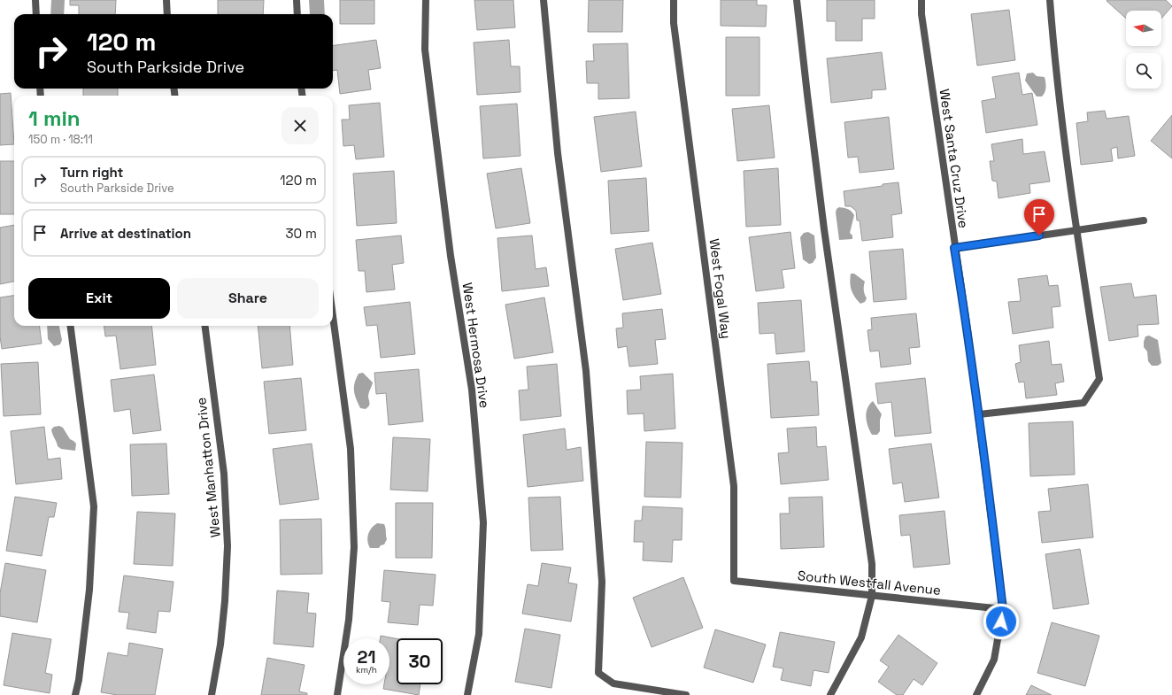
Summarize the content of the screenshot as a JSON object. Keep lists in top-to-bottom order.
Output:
{
  "streets": {
    "street": [
      "West Santa Cruz Drive",
      "West Fogal Way",
      "West Hermosa Drive",
      "West Manhatton Drive",
      "South Westfall Avenue"
    ]
  },
  "crossings": [
    ["West Santa Cruz Drive", "South Westfall Avenue"],
    ["West Fogal Way", "South Westfall Avenue"]
  ],
  "north": "left",
  "page": {
    "turn": ["120 m", "South Parkside Drive"],
    "heading": ["1 min", "150 m · 18:11"],
    "list": [
      {
        "name": "Turn right",
        "note": "South Parkside Drive",
        "value": "120 m"
      },
      {
        "name": "Arrive at destination",
        "value": "30 m"
      }
    ],
    "buttons": ["Exit", "Share"],
    "speed": "21 km/h",
    "limit": "30"
  }
}
